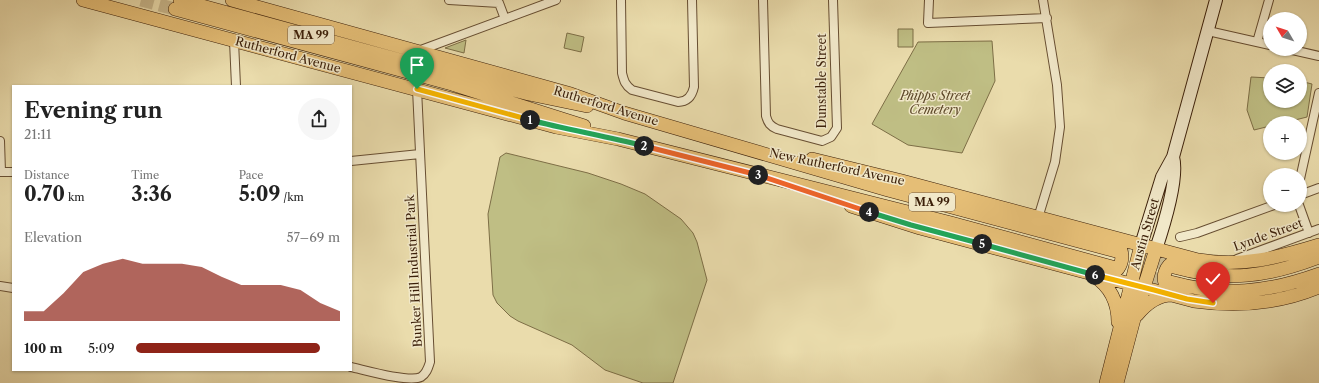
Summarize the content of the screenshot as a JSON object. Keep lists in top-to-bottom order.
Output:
{
  "streets": {
    "main road": [
      "MA 99",
      "Rutherford Avenue",
      "New Rutherford Avenue",
      "Austin Street"
    ],
    "street": ["Dunstable Street", "Lynde Street", "Bunker Hill Industrial Park"]
  },
  "crossings": [
    ["MA 99", "Rutherford Avenue"],
    ["Rutherford Avenue", "New Rutherford Avenue"],
    ["Rutherford Avenue", "Bunker Hill Industrial Park"],
    ["New Rutherford Avenue", "Austin Street"],
    ["New Rutherford Avenue", "Lynde Street"]
  ],
  "parks": ["Phipps Street Cemetery"],
  "north": "top left",
  "page": {
    "map_buttons": ["+", "−"],
    "heading": ["Evening run", "21:11"],
    "pins": [
      "1",
      "2",
      "3",
      "4",
      "5",
      "6"
    ],
    "stats": [
      ["Distance", "0.70 km"],
      ["Time", "3:36"],
      ["Pace", "5:09 /km"]
    ],
    "chart": ["Elevation", "57–69 m"],
    "list": [
      {
        "name": "100 m",
        "note": "5:09"
      }
    ]
  }
}
